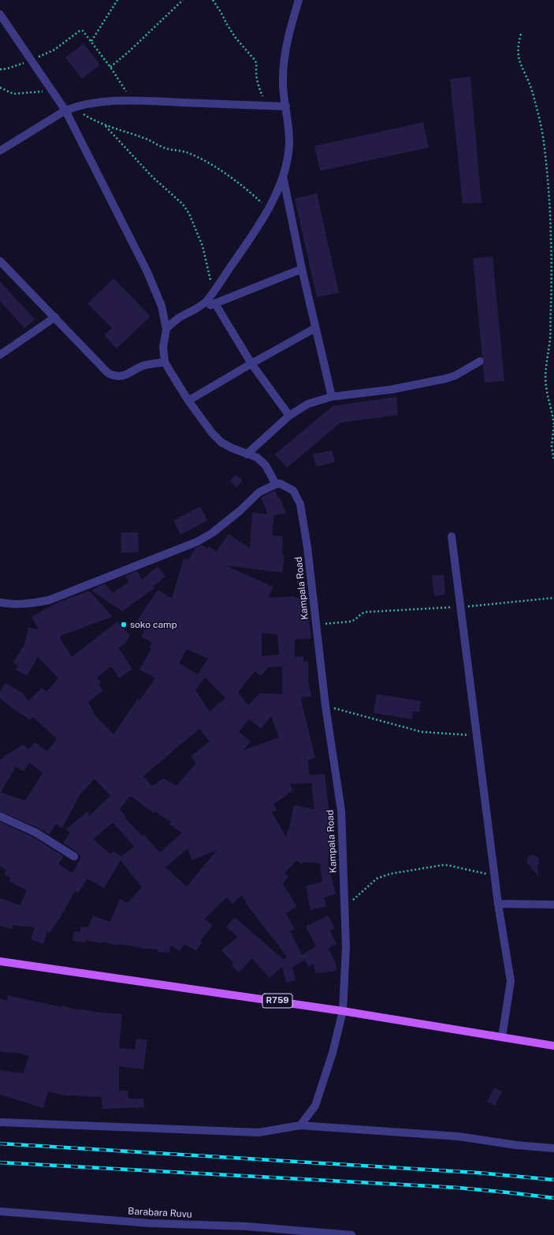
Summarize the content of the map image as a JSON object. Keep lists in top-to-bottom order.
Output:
{
  "streets": {
    "main road": ["R759"],
    "street": ["Kampala Road", "Barabara Ruvu"]
  },
  "crossings": [
    ["Kampala Road", "R759"]
  ],
  "places": ["soko camp"]
}
